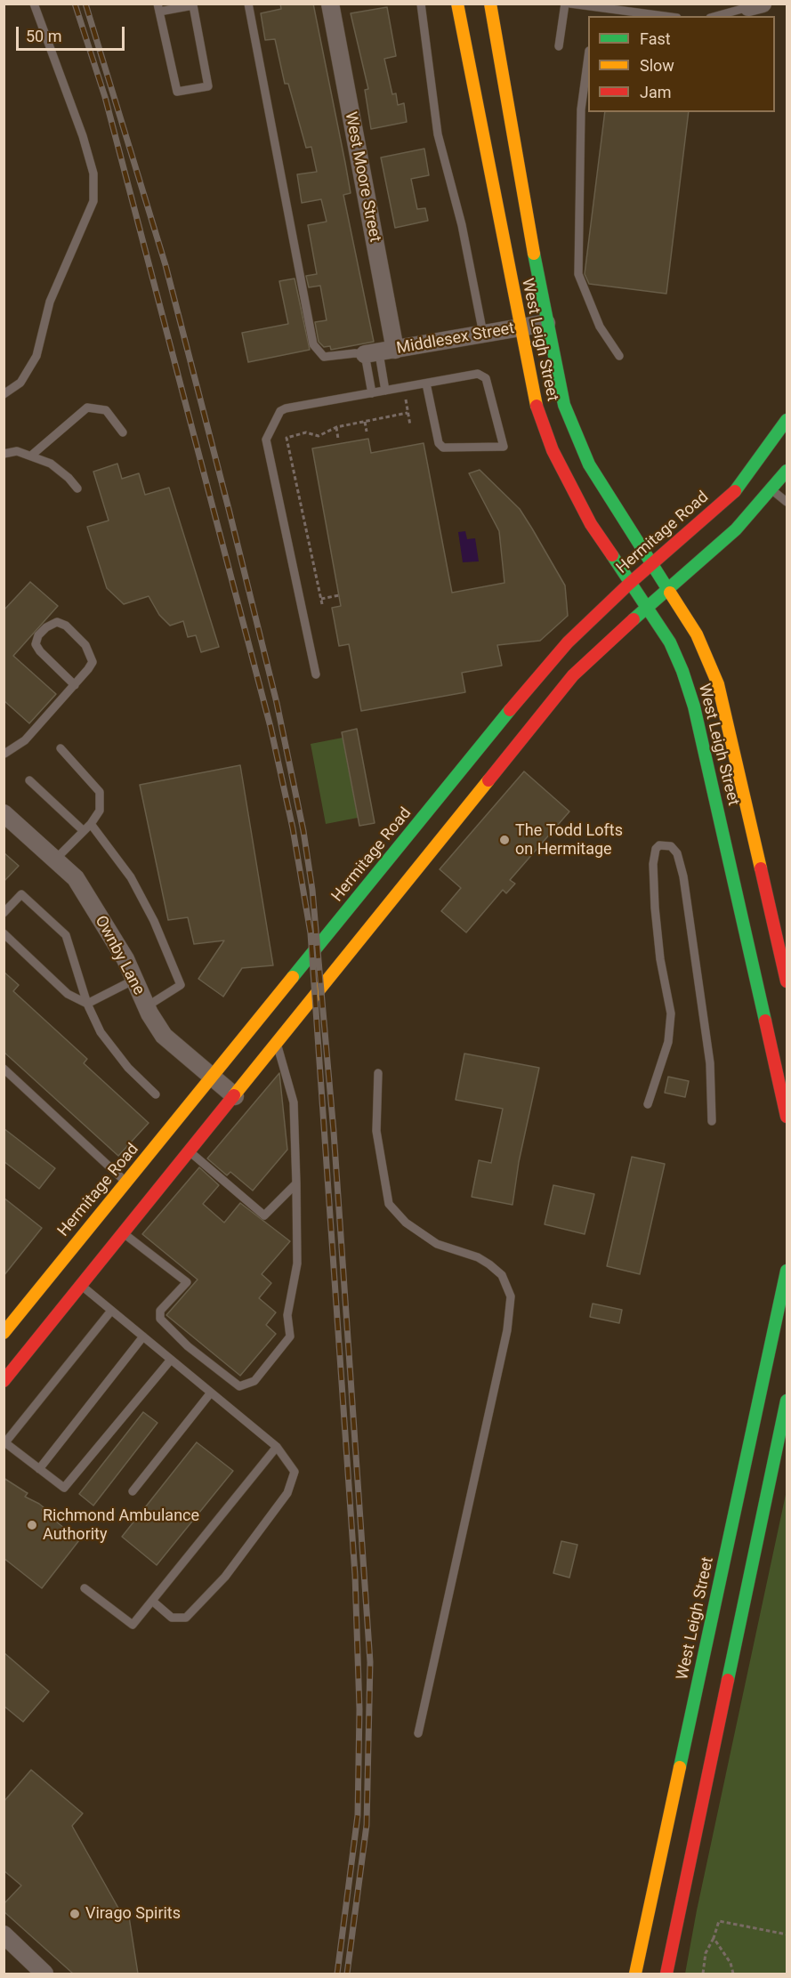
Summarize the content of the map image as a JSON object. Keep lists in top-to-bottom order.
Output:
{
  "streets": {
    "street": [
      "West Moore Street",
      "Middlesex Street",
      "West Leigh Street",
      "Hermitage Road",
      "Ownby Lane"
    ]
  },
  "crossings": [
    ["West Moore Street", "Middlesex Street"],
    ["Middlesex Street", "West Leigh Street"],
    ["West Leigh Street", "Hermitage Road"],
    ["Hermitage Road", "Ownby Lane"]
  ],
  "places": ["The Todd Lofts on Hermitage", "Richmond Ambulance Authority", "Virago Spirits"],
  "legend": ["Fast", "Slow", "Jam"],
  "scale_bar": "50 m"
}
